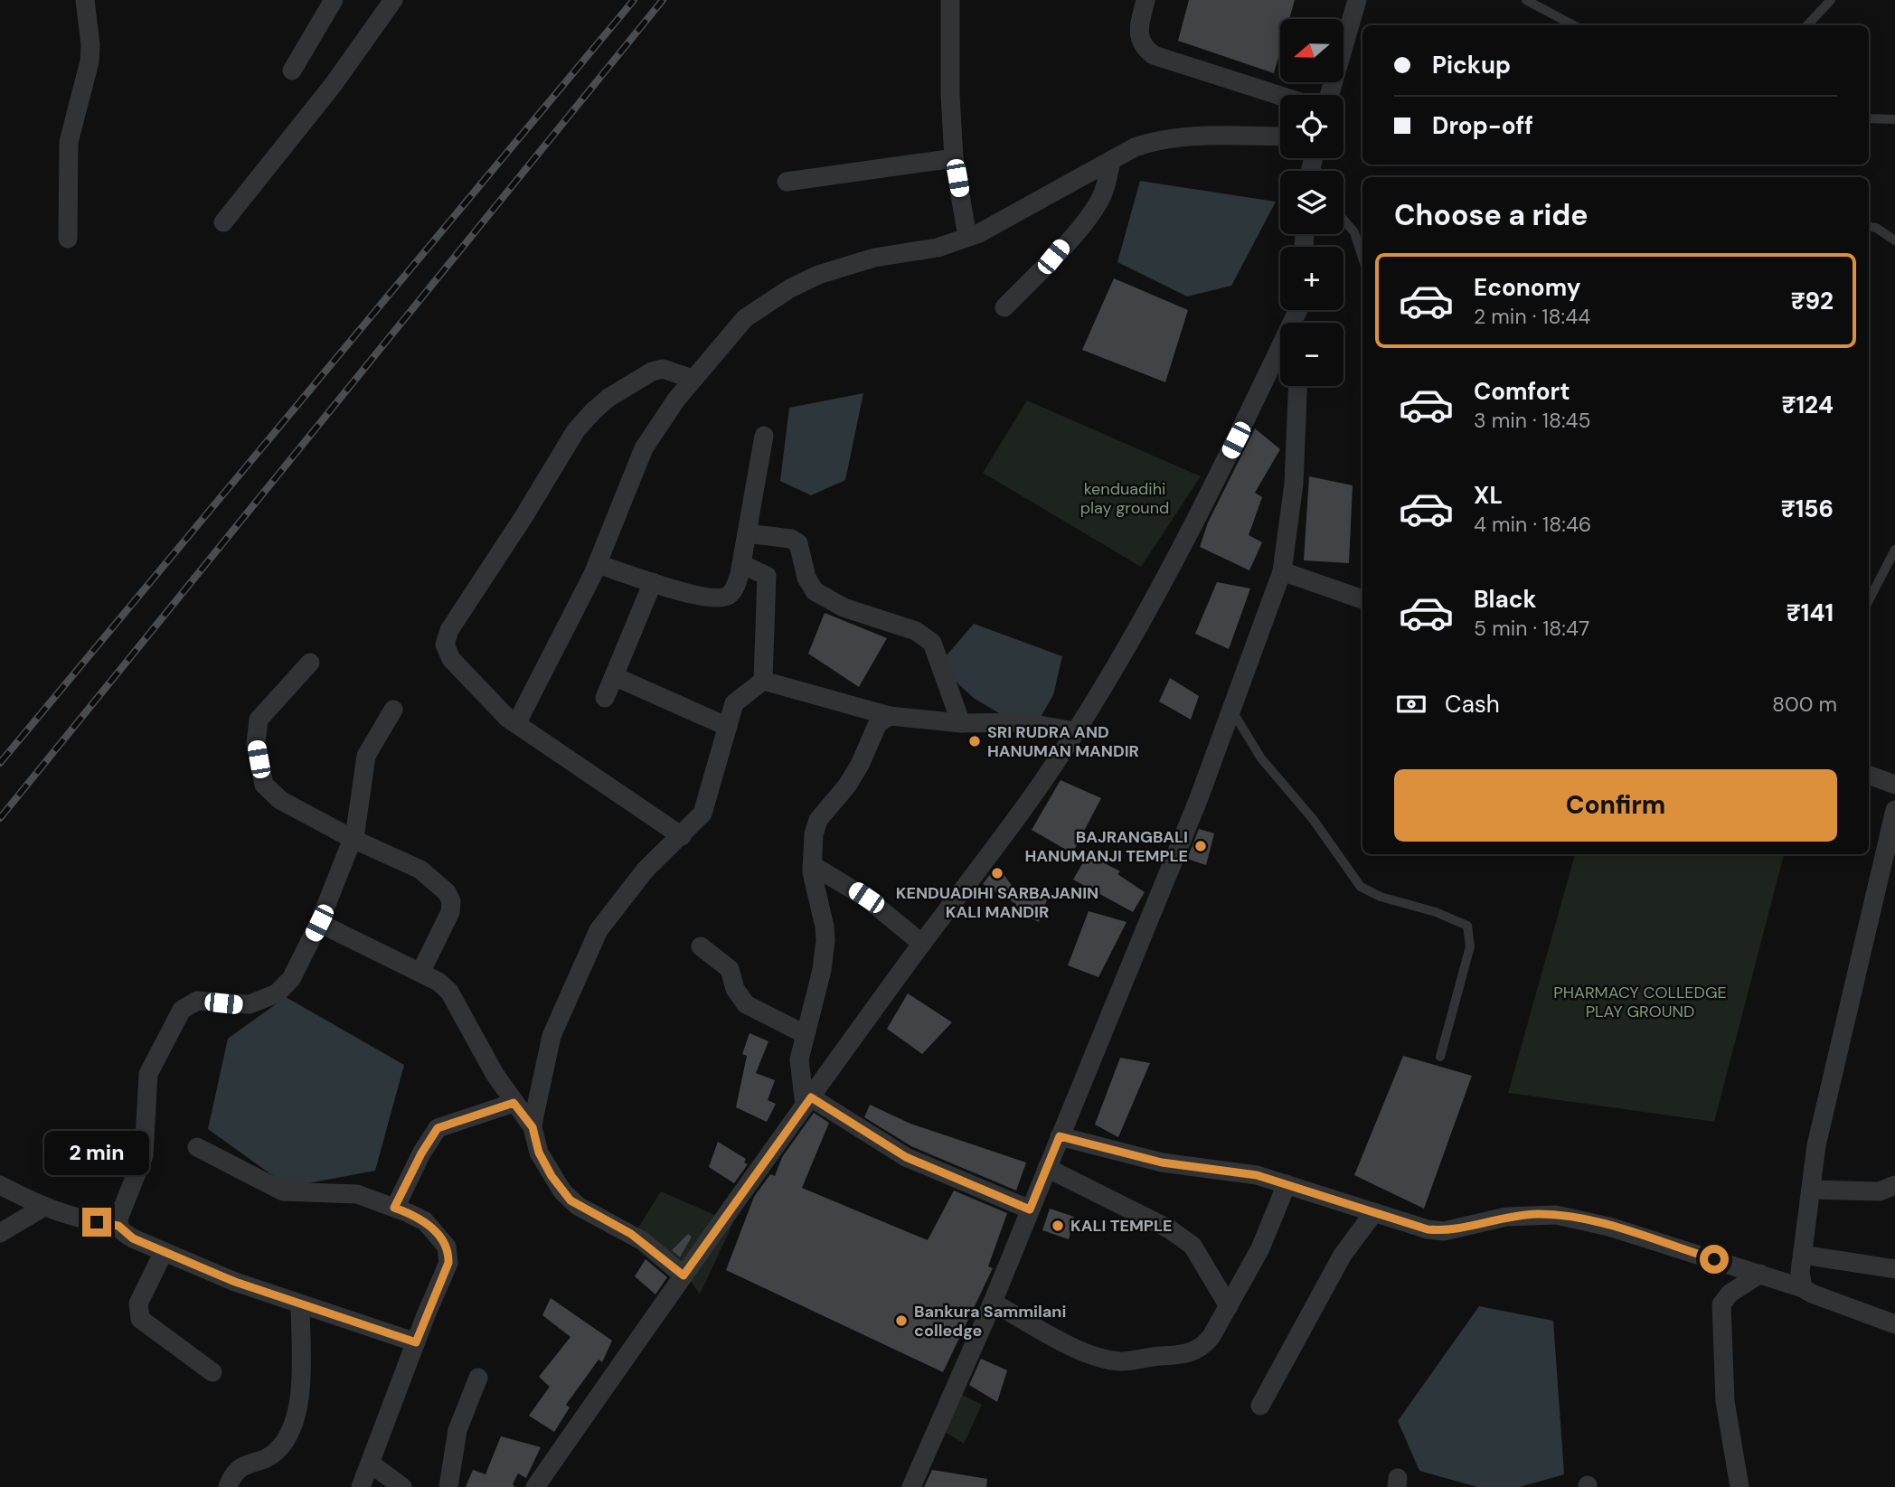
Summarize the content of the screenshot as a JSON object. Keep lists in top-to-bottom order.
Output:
{
  "parks": ["kenduadihi play ground", "PHARMACY COLLEDGE PLAY GROUND"],
  "places": [
    "SRI RUDRA AND HANUMAN MANDIR",
    "BAJRANGBALI HANUMANJI TEMPLE",
    "KENDUADIHI SARBAJANIN KALI MANDIR",
    "KALI TEMPLE",
    "Bankura Sammilani colledge"
  ],
  "north": "left",
  "page": {
    "map_buttons": ["+", "−"],
    "banner": ["Pickup", "Drop-off"],
    "heading": "Choose a ride",
    "list": [
      {
        "name": "Economy",
        "note": "2 min · 18:44",
        "value": "₹92"
      },
      {
        "name": "Comfort",
        "note": "3 min · 18:45",
        "value": "₹124"
      },
      {
        "name": "XL",
        "note": "4 min · 18:46",
        "value": "₹156"
      },
      {
        "name": "Black",
        "note": "5 min · 18:47",
        "value": "₹141"
      }
    ],
    "pay": ["Cash", "800 m"],
    "buttons": "Confirm",
    "bubble": "2 min"
  }
}
